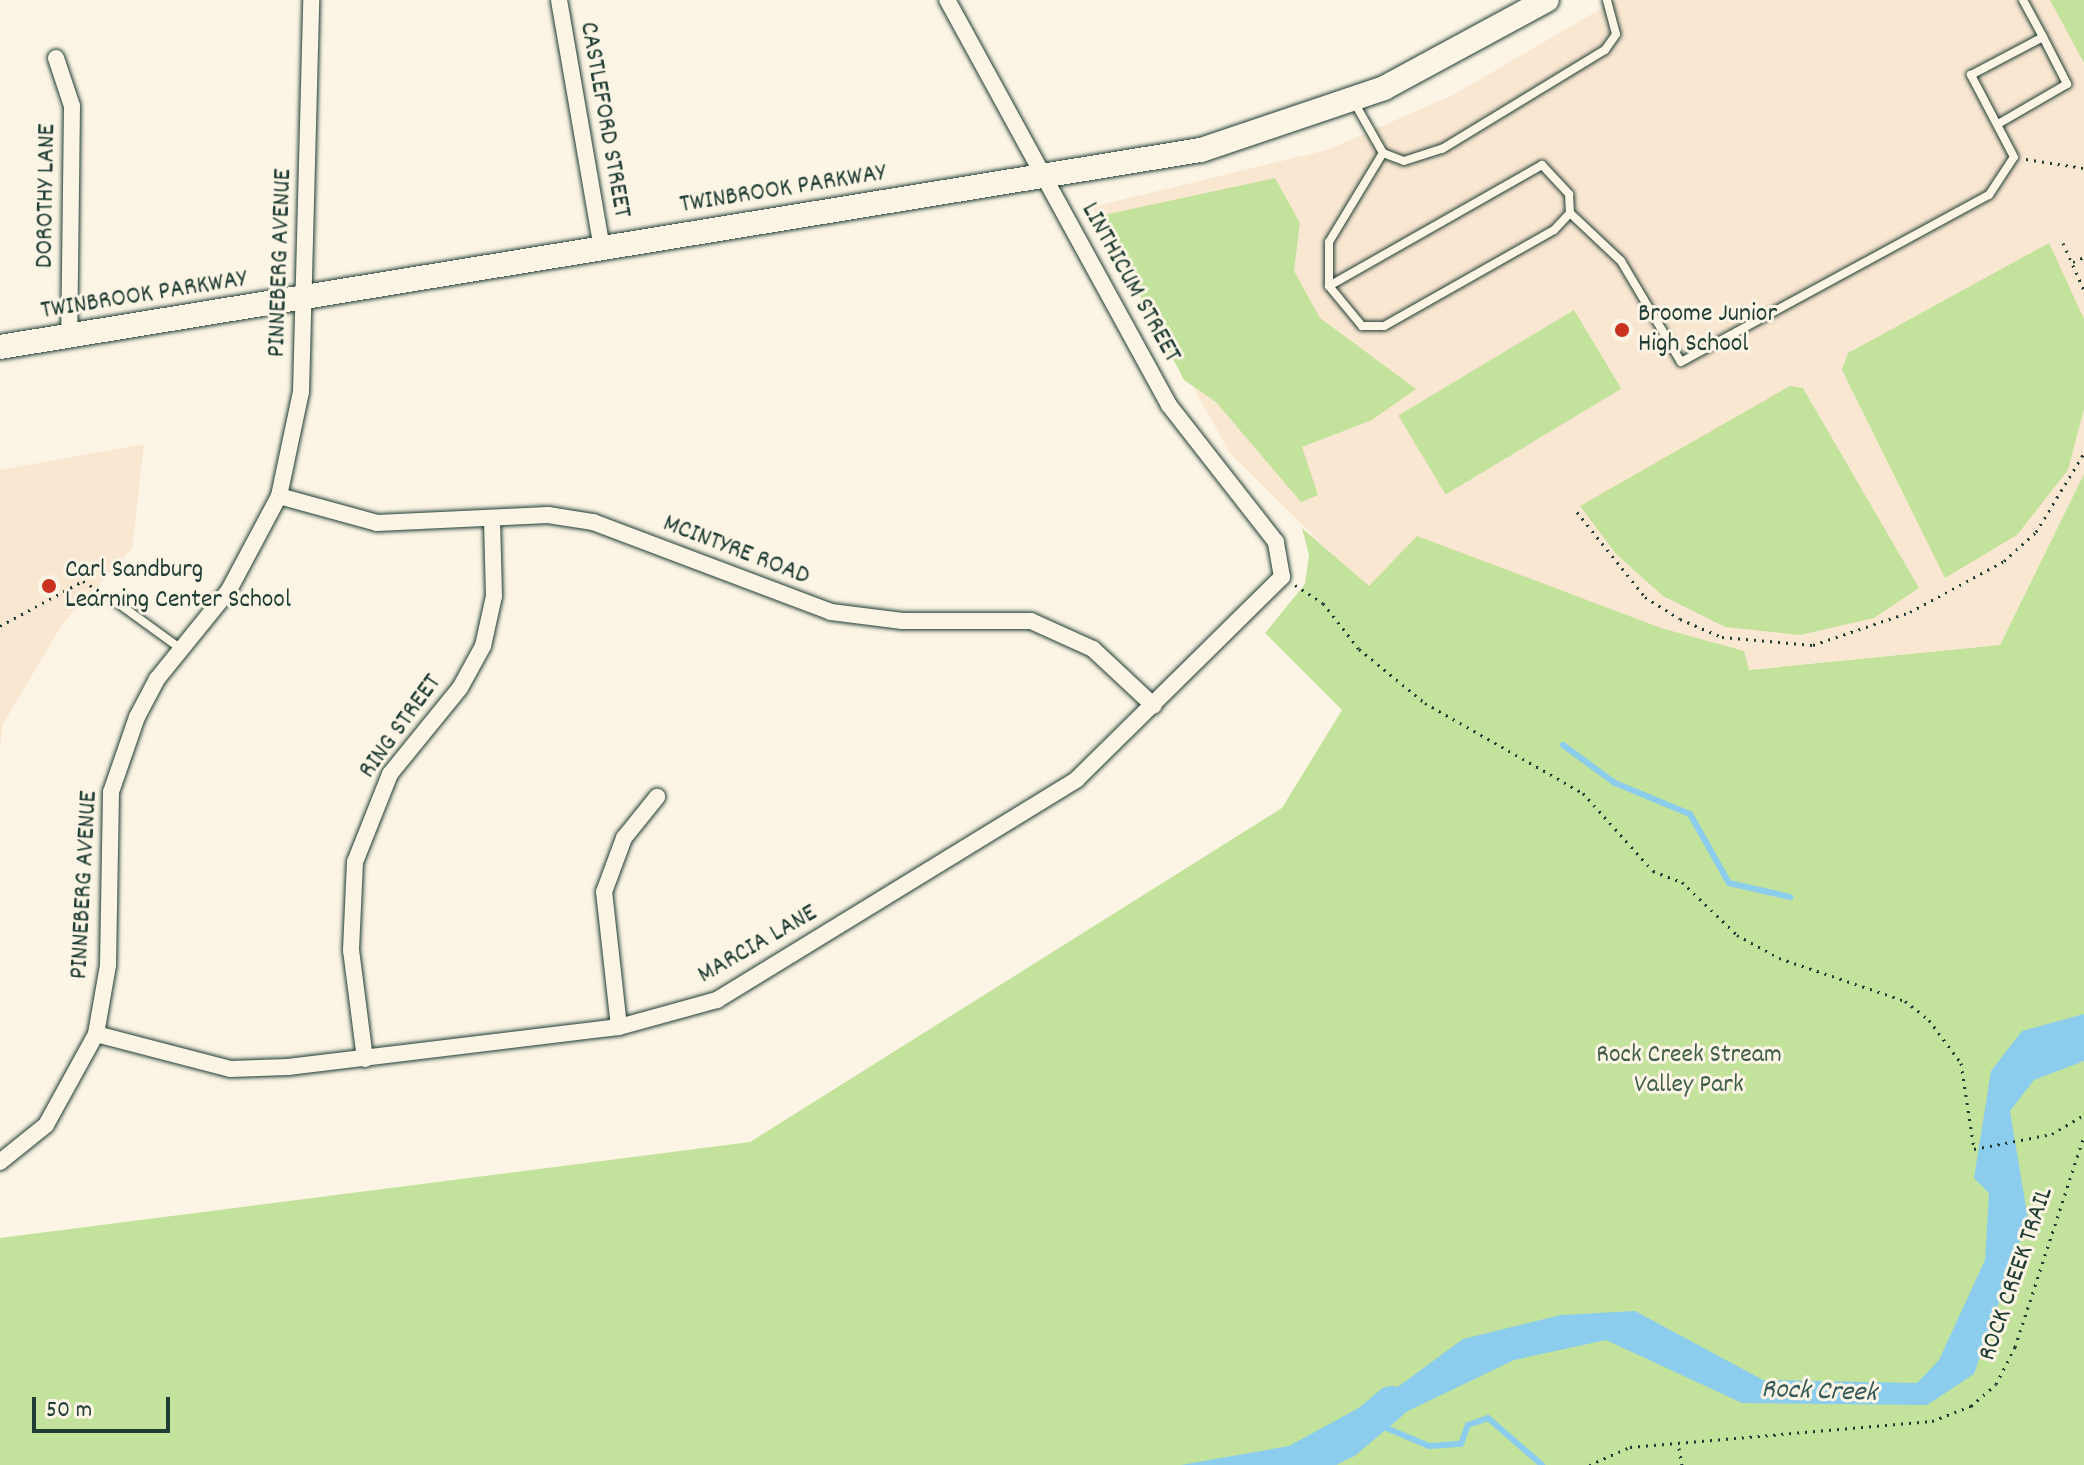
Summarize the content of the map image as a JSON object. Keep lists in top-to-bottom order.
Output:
{
  "streets": {
    "street": [
      "CASTLEFORD STREET",
      "TWINBROOK PARKWAY",
      "DOROTHY LANE",
      "PINNEBERG AVENUE",
      "LINTHICUM STREET",
      "MCINTYRE ROAD",
      "RING STREET",
      "MARCIA LANE"
    ],
    "path": ["ROCK CREEK TRAIL"]
  },
  "crossings": [
    ["CASTLEFORD STREET", "TWINBROOK PARKWAY"],
    ["TWINBROOK PARKWAY", "DOROTHY LANE"],
    ["TWINBROOK PARKWAY", "PINNEBERG AVENUE"],
    ["TWINBROOK PARKWAY", "LINTHICUM STREET"],
    ["PINNEBERG AVENUE", "MCINTYRE ROAD"],
    ["PINNEBERG AVENUE", "MARCIA LANE"],
    ["LINTHICUM STREET", "MARCIA LANE"],
    ["MCINTYRE ROAD", "RING STREET"],
    ["MCINTYRE ROAD", "MARCIA LANE"],
    ["RING STREET", "MARCIA LANE"]
  ],
  "water": ["Rock Creek"],
  "parks": ["Rock Creek Stream Valley Park"],
  "places": ["Broome Junior High School", "Carl Sandburg Learning Center School"],
  "scale_bar": "50 m"
}
